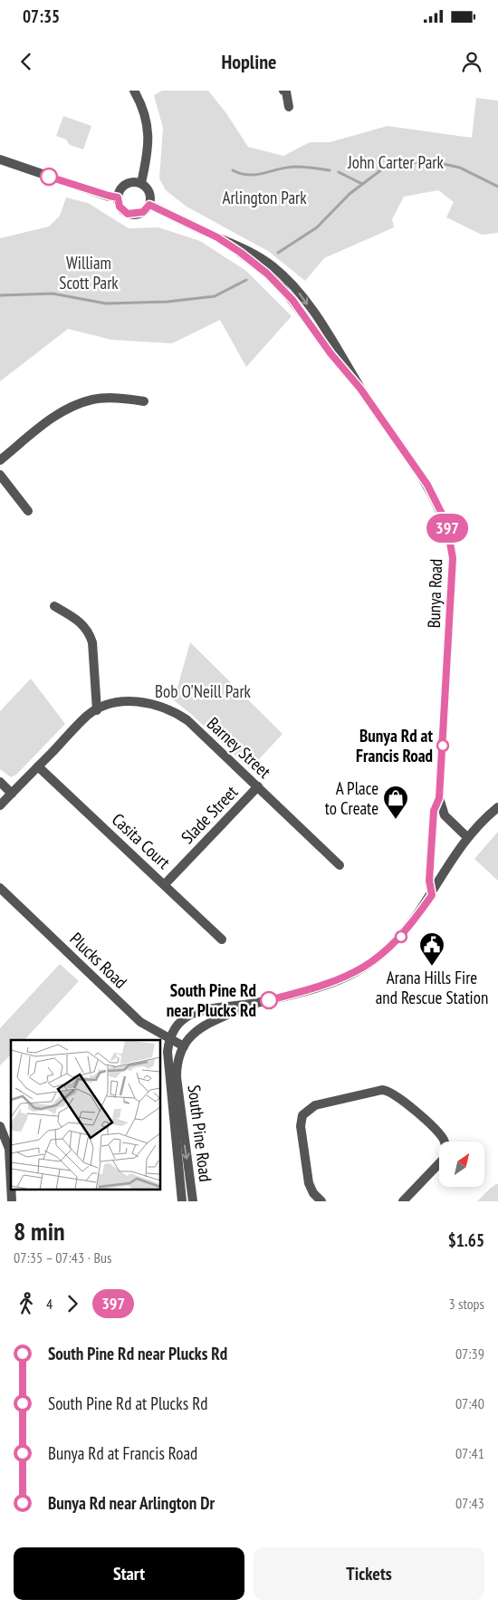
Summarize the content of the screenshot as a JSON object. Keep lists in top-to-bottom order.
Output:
{
  "streets": {
    "street": [
      "Bunya Road",
      "Barney Street",
      "Slade Street",
      "Casita Court",
      "Plucks Road",
      "South Pine Road"
    ]
  },
  "crossings": [
    ["Bunya Road", "South Pine Road"],
    ["Barney Street", "Slade Street"],
    ["Barney Street", "Casita Court"],
    ["Slade Street", "Casita Court"],
    ["Plucks Road", "South Pine Road"]
  ],
  "parks": [
    "John Carter Park",
    "Arlington Park",
    "William Scott Park",
    "Bob O'Neill Park"
  ],
  "places": {
    "other": ["Bunya Rd at Francis Road", "South Pine Rd near Plucks Rd"],
    "shop": ["A Place to Create"],
    "public building": ["Arana Hills Fire and Rescue Station"]
  },
  "lines": ["bus line 397"],
  "north": "top right",
  "page": {
    "status": "07:35",
    "header": "Hopline",
    "on_map": "397",
    "heading": ["8 min", "07:35 – 07:43 · Bus", "$1.65"],
    "legs": ["4", "397", "3 stops"],
    "list": [
      {
        "name": "South Pine Rd near Plucks Rd",
        "value": "07:39"
      },
      {
        "name": "South Pine Rd at Plucks Rd",
        "value": "07:40"
      },
      {
        "name": "Bunya Rd at Francis Road",
        "value": "07:41"
      },
      {
        "name": "Bunya Rd near Arlington Dr",
        "value": "07:43"
      }
    ],
    "buttons": ["Start", "Tickets"]
  }
}
